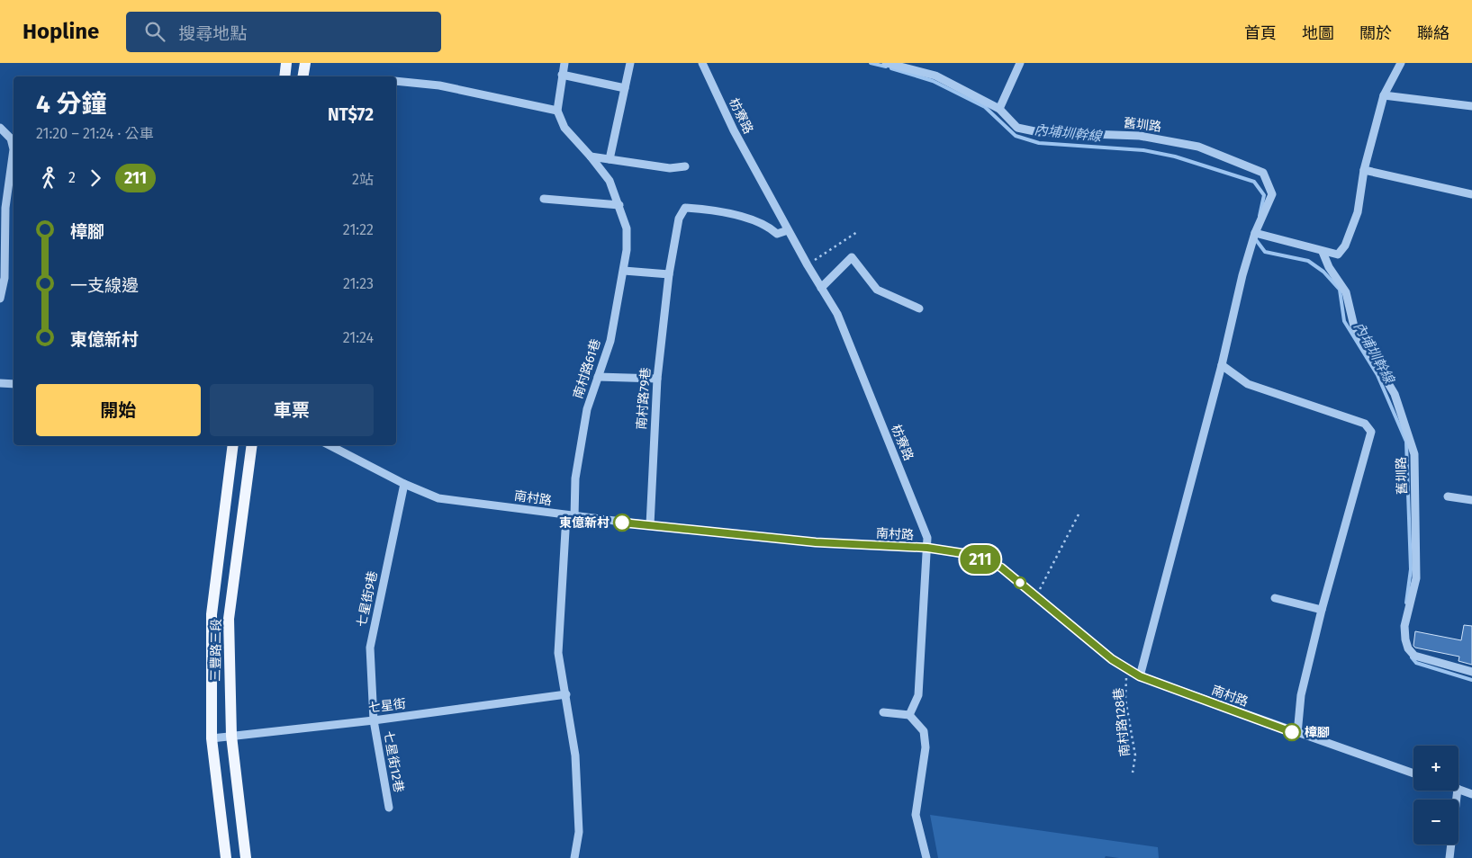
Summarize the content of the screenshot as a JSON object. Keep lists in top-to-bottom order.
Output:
{
  "streets": {
    "main road": ["三豐路三段"],
    "street": [
      "枋寮路",
      "舊圳路",
      "南村路61巷",
      "南村路79巷",
      "南村路",
      "七星街9巷",
      "七星街",
      "七星街12巷"
    ],
    "path": ["南村路128巷"]
  },
  "crossings": [
    ["枋寮路", "南村路79巷"],
    ["枋寮路", "南村路"],
    ["舊圳路", "南村路"],
    ["南村路61巷", "南村路"],
    ["南村路61巷", "七星街"],
    ["南村路79巷", "南村路"],
    ["南村路", "七星街9巷"],
    ["南村路", "南村路128巷"],
    ["七星街9巷", "七星街"],
    ["七星街9巷", "七星街12巷"],
    ["三豐路三段", "七星街"],
    ["七星街", "七星街12巷"]
  ],
  "water": ["內埔圳幹線"],
  "places": ["東億新村", "樟腳"],
  "lines": ["bus line 211"],
  "page": {
    "header": "Hopline",
    "search": "搜尋地點",
    "nav": [
      "首頁",
      "地圖",
      "關於",
      "聯絡"
    ],
    "on_map": "211",
    "heading": ["4 分鐘", "21:20 – 21:24 · 公車", "NT$72"],
    "legs": ["2", "211", "2站"],
    "list": [
      {
        "name": "樟腳",
        "value": "21:22"
      },
      {
        "name": "一支線邊",
        "value": "21:23"
      },
      {
        "name": "東億新村",
        "value": "21:24"
      }
    ],
    "buttons": ["開始", "車票"],
    "map_buttons": ["+", "−"]
  }
}
